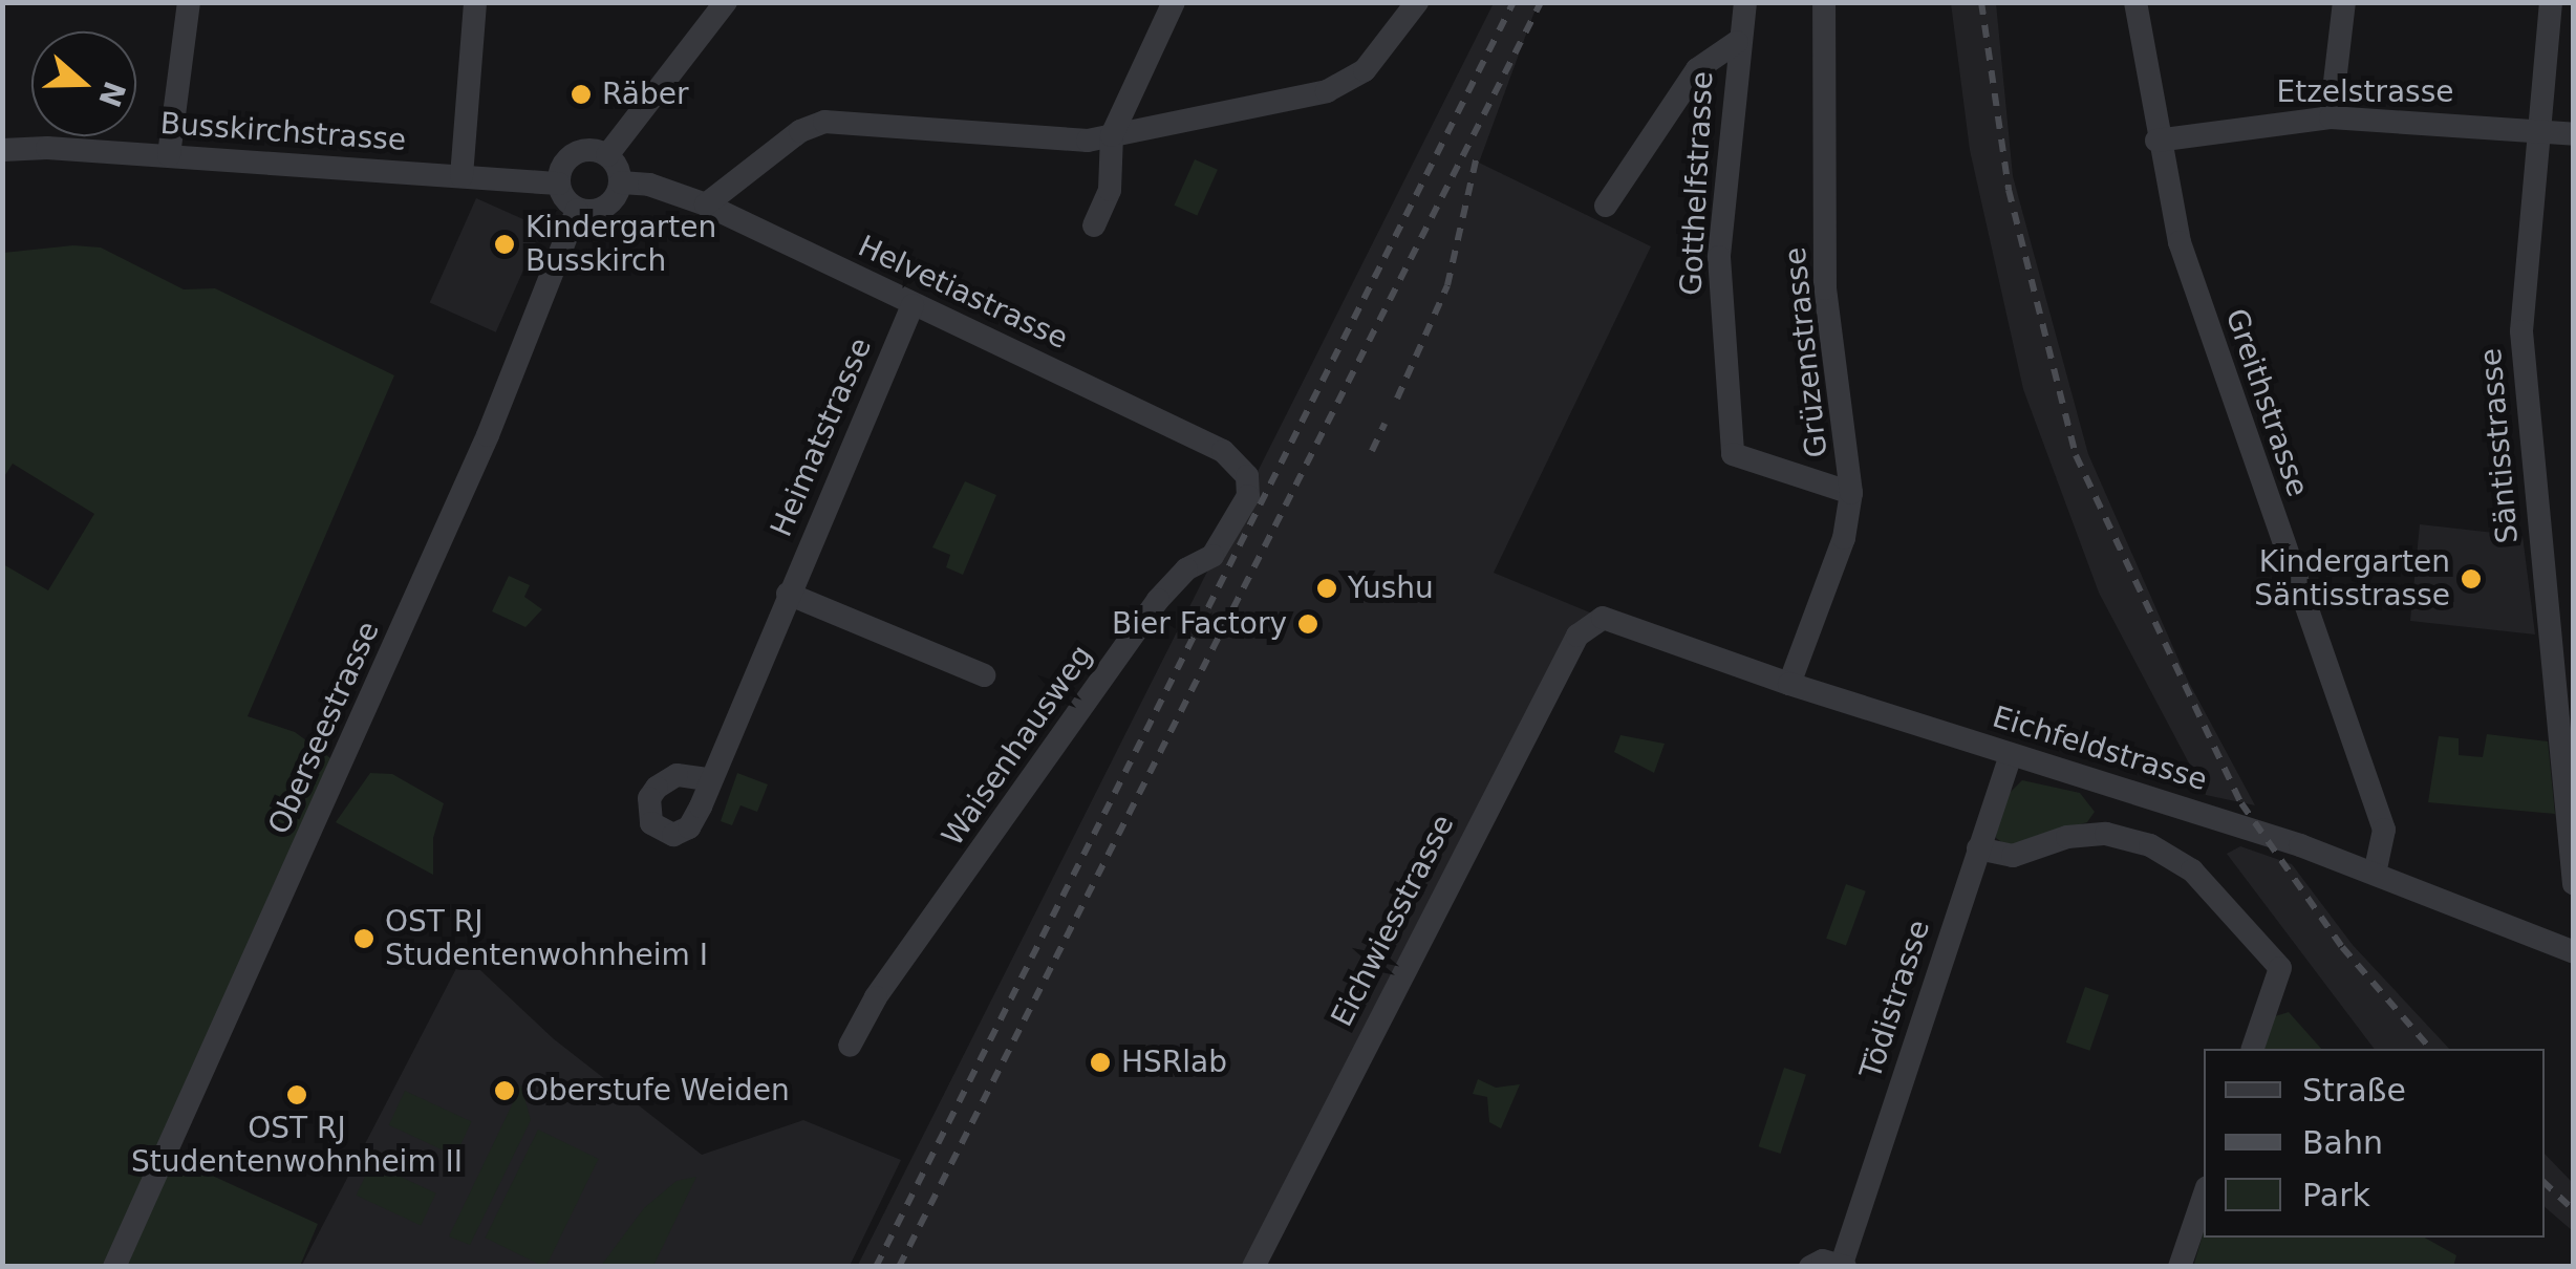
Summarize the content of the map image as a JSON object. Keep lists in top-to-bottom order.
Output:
{
  "streets": {
    "street": [
      "Etzelstrasse",
      "Busskirchstrasse",
      "Gotthelfstrasse",
      "Helvetiastrasse",
      "Grüzenstrasse",
      "Greithstrasse",
      "Heimatstrasse",
      "Säntisstrasse",
      "Oberseestrasse",
      "Waisenhausweg",
      "Eichfeldstrasse",
      "Eichwiesstrasse",
      "Tödistrasse"
    ]
  },
  "crossings": [
    ["Etzelstrasse", "Greithstrasse"],
    ["Etzelstrasse", "Säntisstrasse"],
    ["Busskirchstrasse", "Helvetiastrasse"],
    ["Busskirchstrasse", "Oberseestrasse"],
    ["Gotthelfstrasse", "Grüzenstrasse"],
    ["Helvetiastrasse", "Heimatstrasse"],
    ["Helvetiastrasse", "Oberseestrasse"],
    ["Helvetiastrasse", "Waisenhausweg"],
    ["Grüzenstrasse", "Eichfeldstrasse"],
    ["Greithstrasse", "Eichfeldstrasse"],
    ["Eichfeldstrasse", "Eichwiesstrasse"],
    ["Eichfeldstrasse", "Tödistrasse"]
  ],
  "places": [
    "Räber",
    "Kindergarten Busskirch",
    "Kindergarten Säntisstrasse",
    "Yushu",
    "Bier Factory",
    "OST RJ Studentenwohnheim I",
    "HSRlab",
    "Oberstufe Weiden",
    "OST RJ Studentenwohnheim II"
  ],
  "legend": ["Straße", "Bahn", "Park"],
  "north": "right"
}
